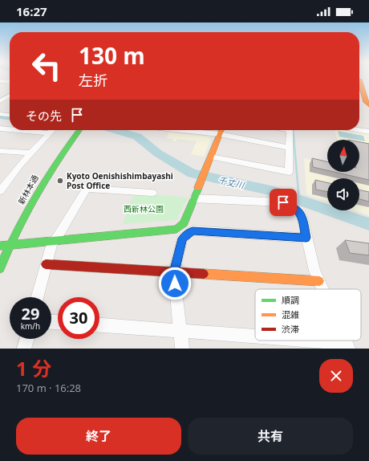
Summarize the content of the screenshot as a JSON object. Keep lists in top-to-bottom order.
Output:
{
  "streets": {
    "street": ["新林本通"]
  },
  "water": ["千丈川"],
  "parks": ["西新林公園"],
  "places": ["Kyoto Oenishishimbayashi Post Office"],
  "legend": ["順調", "混雑", "渋滞"],
  "north": "top",
  "page": {
    "status": "16:27",
    "turn": ["130 m", "左折"],
    "then": "その先",
    "speed": "29 km/h",
    "limit": "30",
    "heading": ["1 分", "170 m · 16:28"],
    "buttons": ["終了", "共有"]
  }
}
